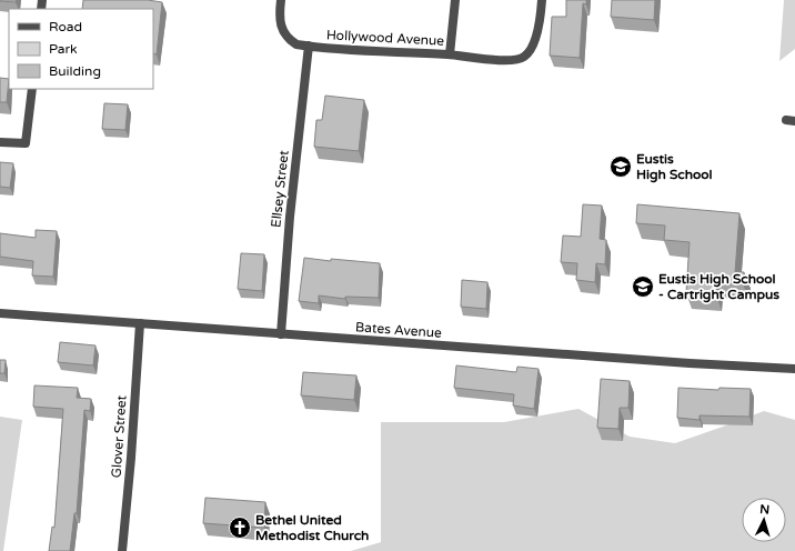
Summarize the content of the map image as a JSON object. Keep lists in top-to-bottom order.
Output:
{
  "streets": {
    "street": [
      "Hollywood Avenue",
      "Ellsey Street",
      "Bates Avenue",
      "Glover Street"
    ]
  },
  "crossings": [
    ["Hollywood Avenue", "Ellsey Street"],
    ["Ellsey Street", "Bates Avenue"],
    ["Bates Avenue", "Glover Street"]
  ],
  "places": {
    "school or university": ["Eustis High School", "Eustis High School - Cartright Campus"],
    "church": ["Bethel United Methodist Church"]
  },
  "legend": ["Road", "Park", "Building"],
  "north": "top"
}
